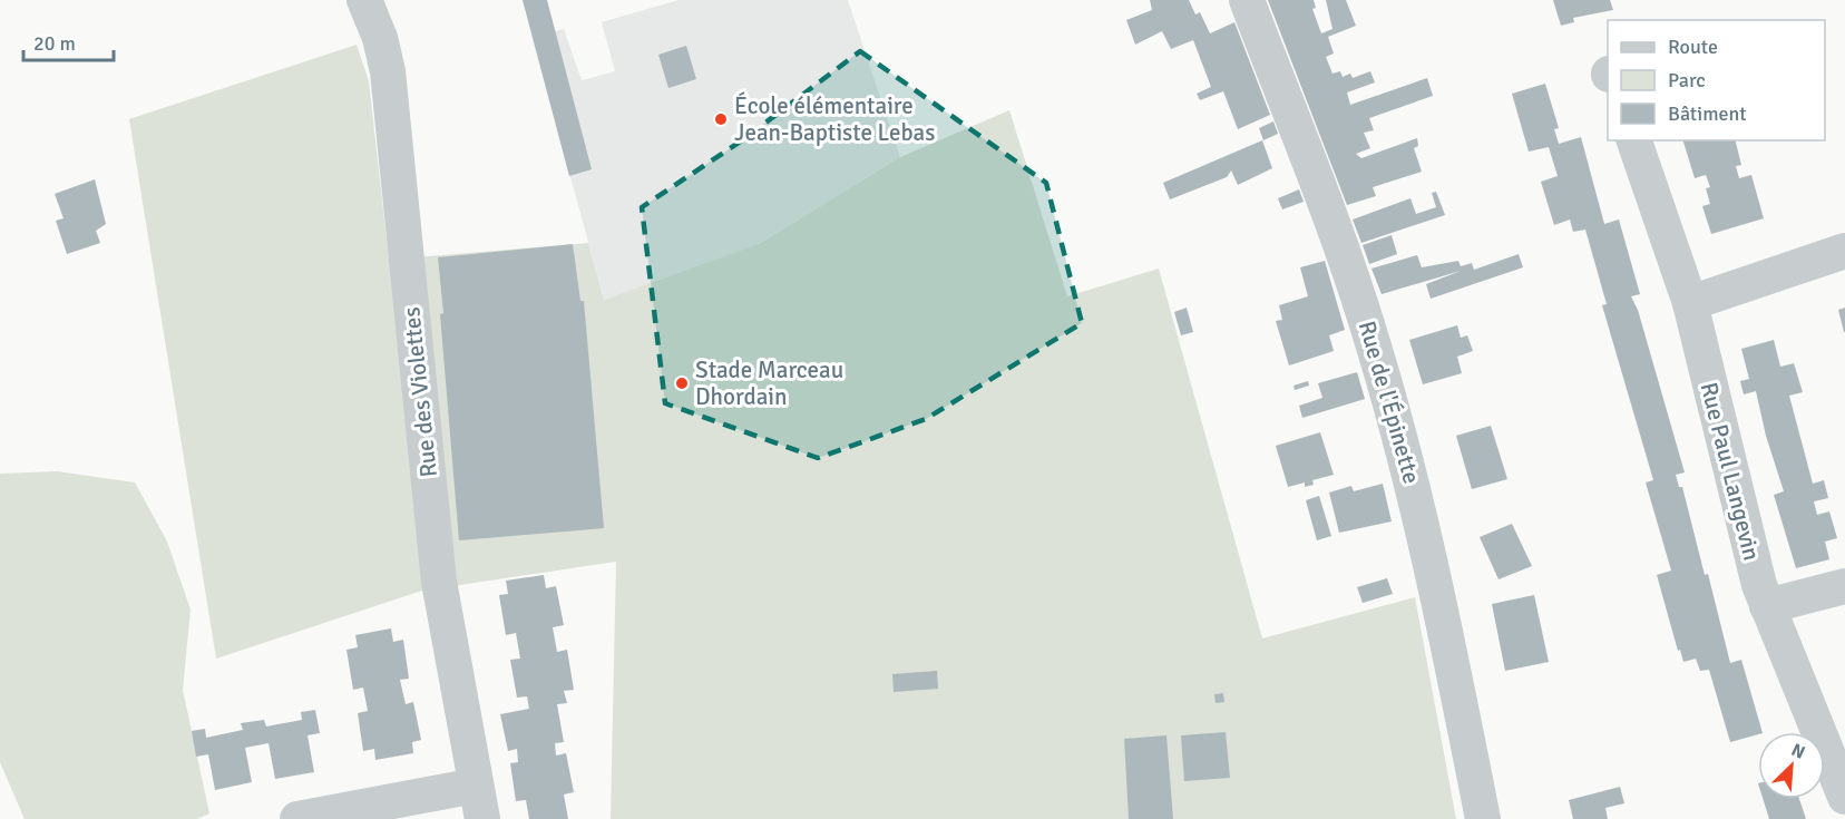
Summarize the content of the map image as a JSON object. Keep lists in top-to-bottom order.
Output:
{
  "streets": {
    "street": ["Rue des Violettes", "Rue de l'Épinette", "Rue Paul Langevin"]
  },
  "places": ["École élémentaire Jean-Baptiste Lebas", "Stade Marceau Dhordain"],
  "legend": ["Route", "Parc", "Bâtiment"],
  "scale_bar": "20 m",
  "north": "top right"
}
